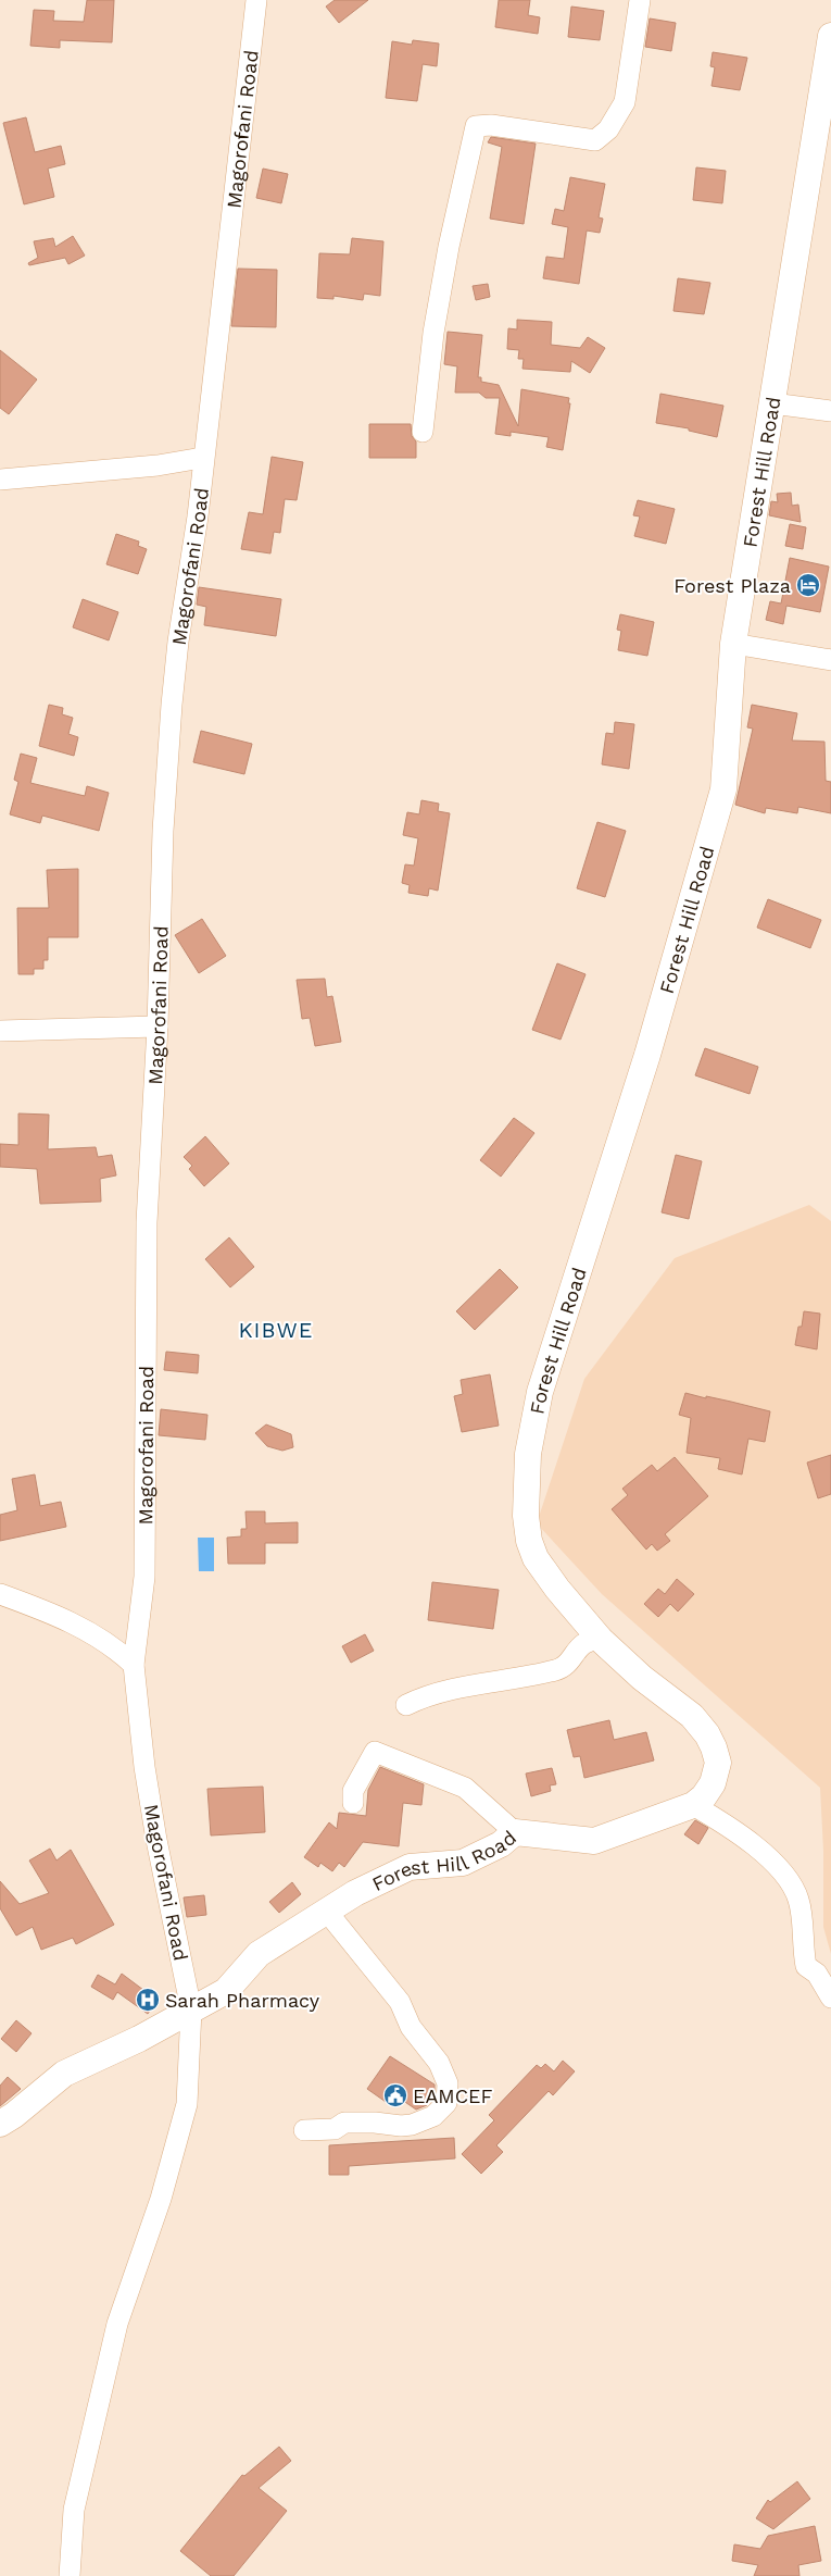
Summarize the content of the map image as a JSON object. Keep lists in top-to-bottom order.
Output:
{
  "streets": {
    "street": ["Magorofani Road", "Forest Hill Road"]
  },
  "crossings": [
    ["Magorofani Road", "Forest Hill Road"]
  ],
  "districts": ["KIBWE"],
  "places": {
    "hotel": ["Forest Plaza"],
    "hospital": ["Sarah Pharmacy"],
    "public building": ["EAMCEF"]
  }
}
